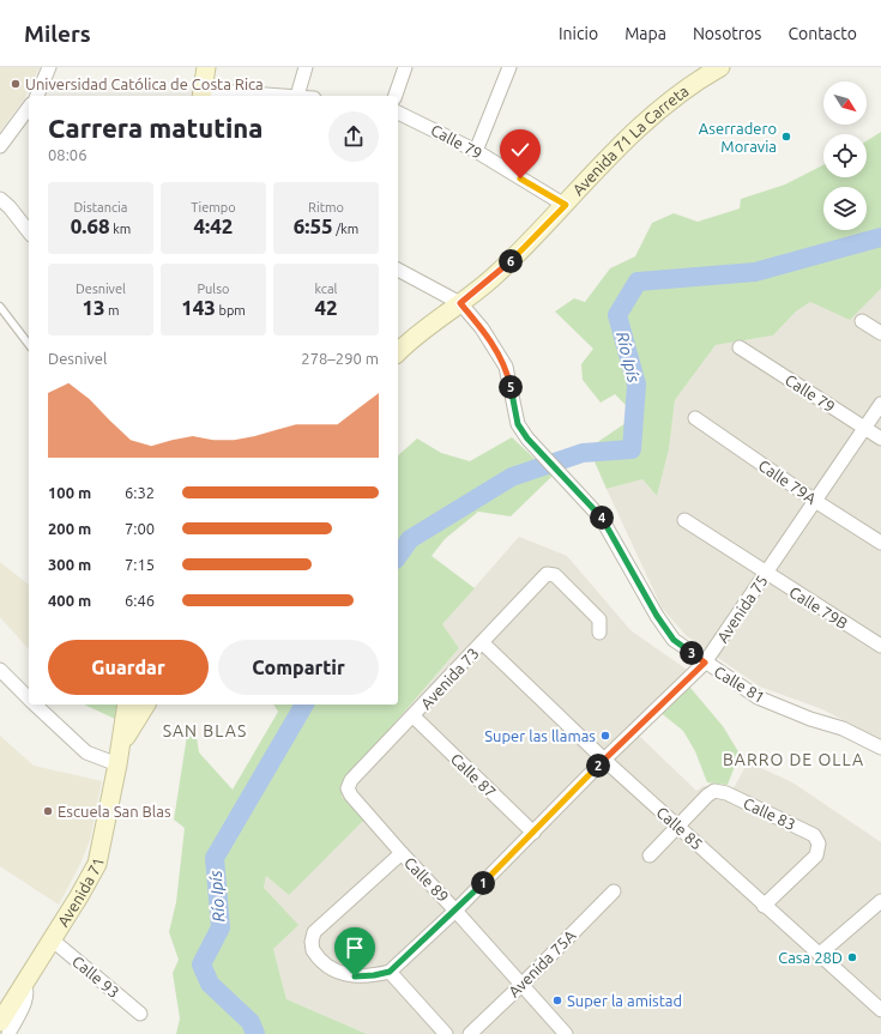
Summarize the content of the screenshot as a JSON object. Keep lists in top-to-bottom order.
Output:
{
  "streets": {
    "street": [
      "Calle 79",
      "Avenida 71 La Carreta",
      "Calle 79A",
      "Calle 79B",
      "Avenida 75",
      "Avenida 73",
      "Calle 81",
      "Calle 87",
      "Calle 83",
      "Calle 85",
      "Calle 89",
      "Avenida 71",
      "Avenida 75A",
      "Calle 93"
    ]
  },
  "crossings": [
    ["Calle 79", "Avenida 71 La Carreta"],
    ["Calle 79", "Avenida 75"],
    ["Avenida 71 La Carreta", "Calle 81"],
    ["Calle 79A", "Avenida 75"],
    ["Calle 79B", "Avenida 75"],
    ["Avenida 75", "Calle 81"],
    ["Avenida 75", "Calle 87"],
    ["Avenida 75", "Calle 85"],
    ["Avenida 75", "Calle 89"],
    ["Avenida 73", "Calle 87"],
    ["Avenida 73", "Calle 85"],
    ["Avenida 73", "Calle 89"],
    ["Calle 83", "Calle 85"],
    ["Calle 89", "Avenida 75A"],
    ["Avenida 71", "Calle 93"]
  ],
  "districts": ["SAN BLAS", "BARRO DE OLLA"],
  "water": ["Río Ipís"],
  "places": [
    "Universidad Católica de Costa Rica",
    "Aserradero Moravia",
    "Super las llamas",
    "Escuela San Blas",
    "Casa 28D",
    "Super la amistad"
  ],
  "north": "bottom right",
  "page": {
    "header": "Milers",
    "nav": [
      "Inicio",
      "Mapa",
      "Nosotros",
      "Contacto"
    ],
    "heading": ["Carrera matutina", "08:06"],
    "stats": [
      ["Distancia", "0.68 km"],
      ["Tiempo", "4:42"],
      ["Ritmo", "6:55 /km"],
      ["Desnivel", "13 m"],
      ["Pulso", "143 bpm"],
      ["kcal", "42"]
    ],
    "pins": [
      "6",
      "5",
      "4",
      "3",
      "2",
      "1"
    ],
    "chart": ["Desnivel", "278–290 m"],
    "list": [
      {
        "name": "100 m",
        "note": "6:32"
      },
      {
        "name": "200 m",
        "note": "7:00"
      },
      {
        "name": "300 m",
        "note": "7:15"
      },
      {
        "name": "400 m",
        "note": "6:46"
      }
    ],
    "buttons": ["Guardar", "Compartir"]
  }
}
